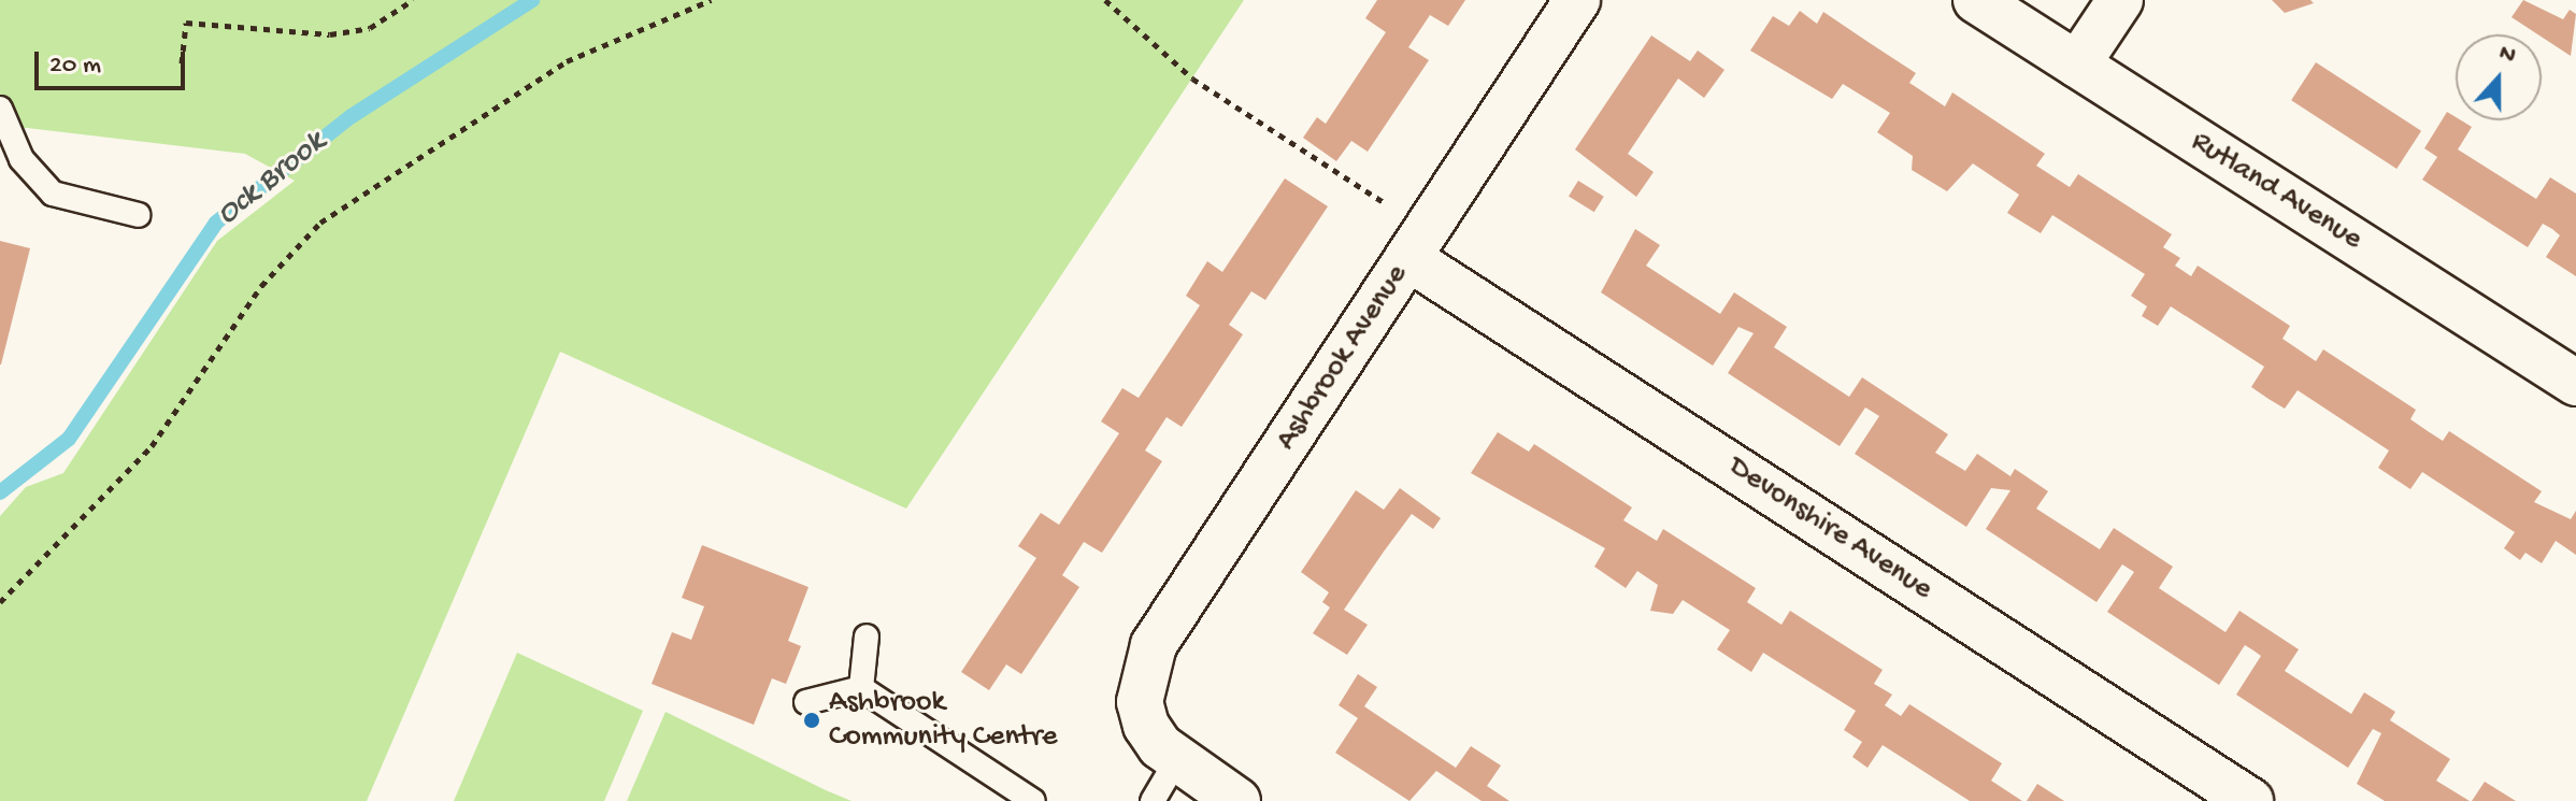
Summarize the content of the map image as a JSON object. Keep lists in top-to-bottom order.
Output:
{
  "streets": {
    "street": ["Rutland Avenue", "Ashbrook Avenue", "Devonshire Avenue"]
  },
  "crossings": [
    ["Ashbrook Avenue", "Devonshire Avenue"]
  ],
  "water": ["Ock Brook"],
  "places": ["Ashbrook Community Centre"],
  "scale_bar": "20 m",
  "north": "top"
}
